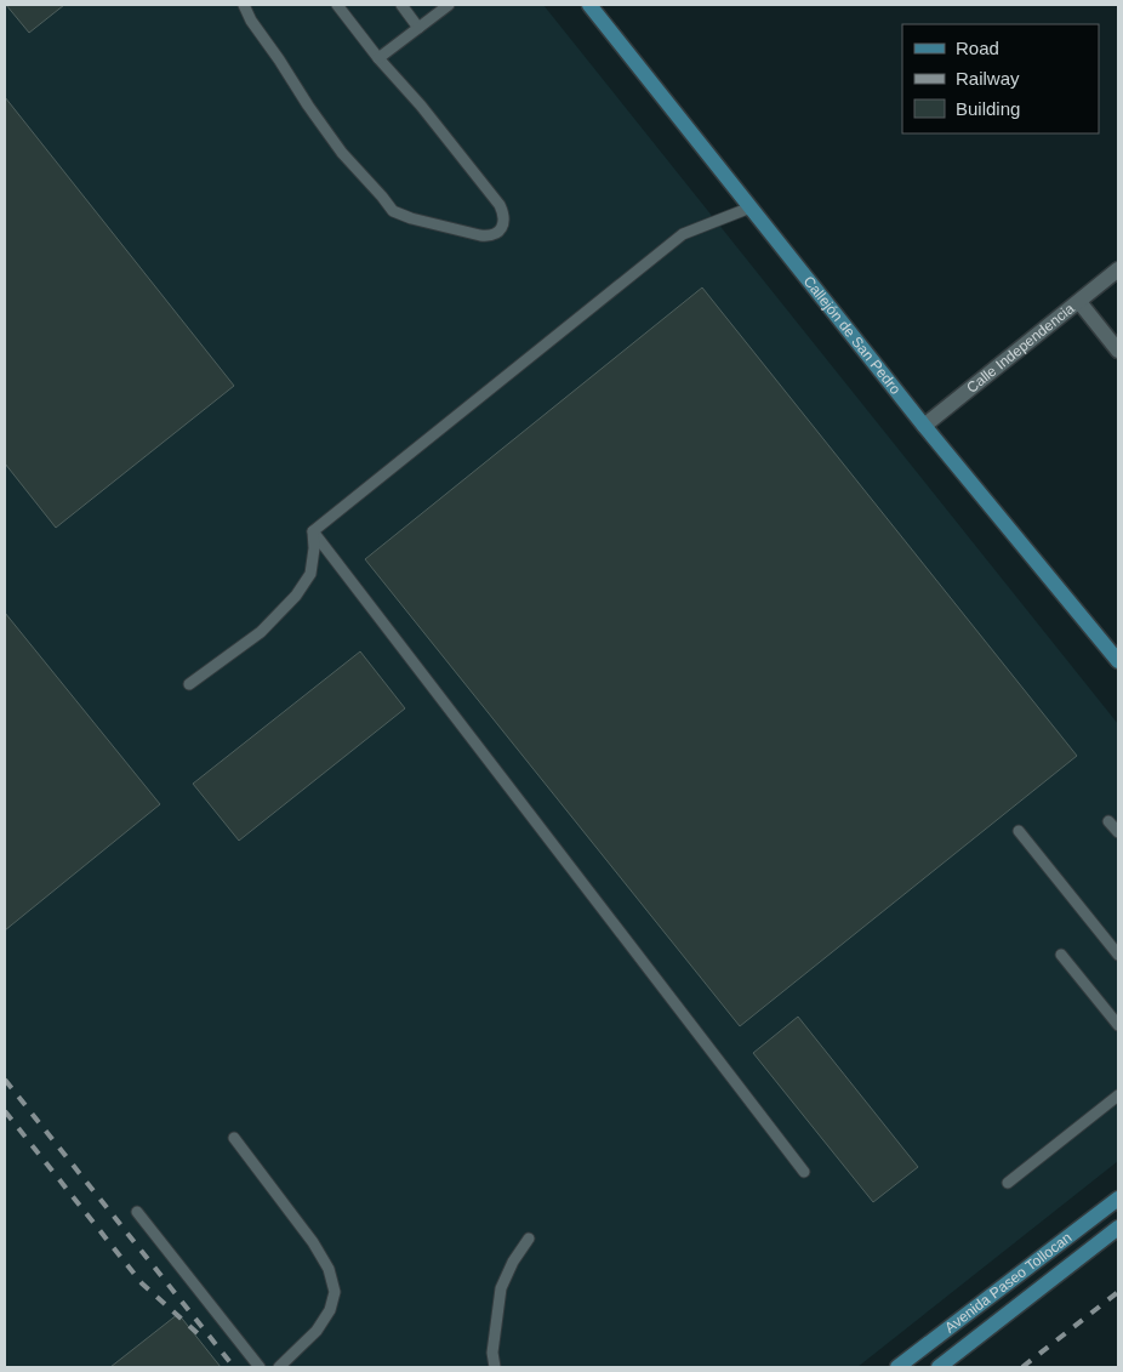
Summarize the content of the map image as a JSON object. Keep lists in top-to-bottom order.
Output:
{
  "streets": {
    "main road": ["Callejón de San Pedro", "Avenida Paseo Tollocan"],
    "street": ["Calle Independencia"]
  },
  "crossings": [
    ["Callejón de San Pedro", "Calle Independencia"]
  ],
  "legend": ["Road", "Railway", "Building"]
}
